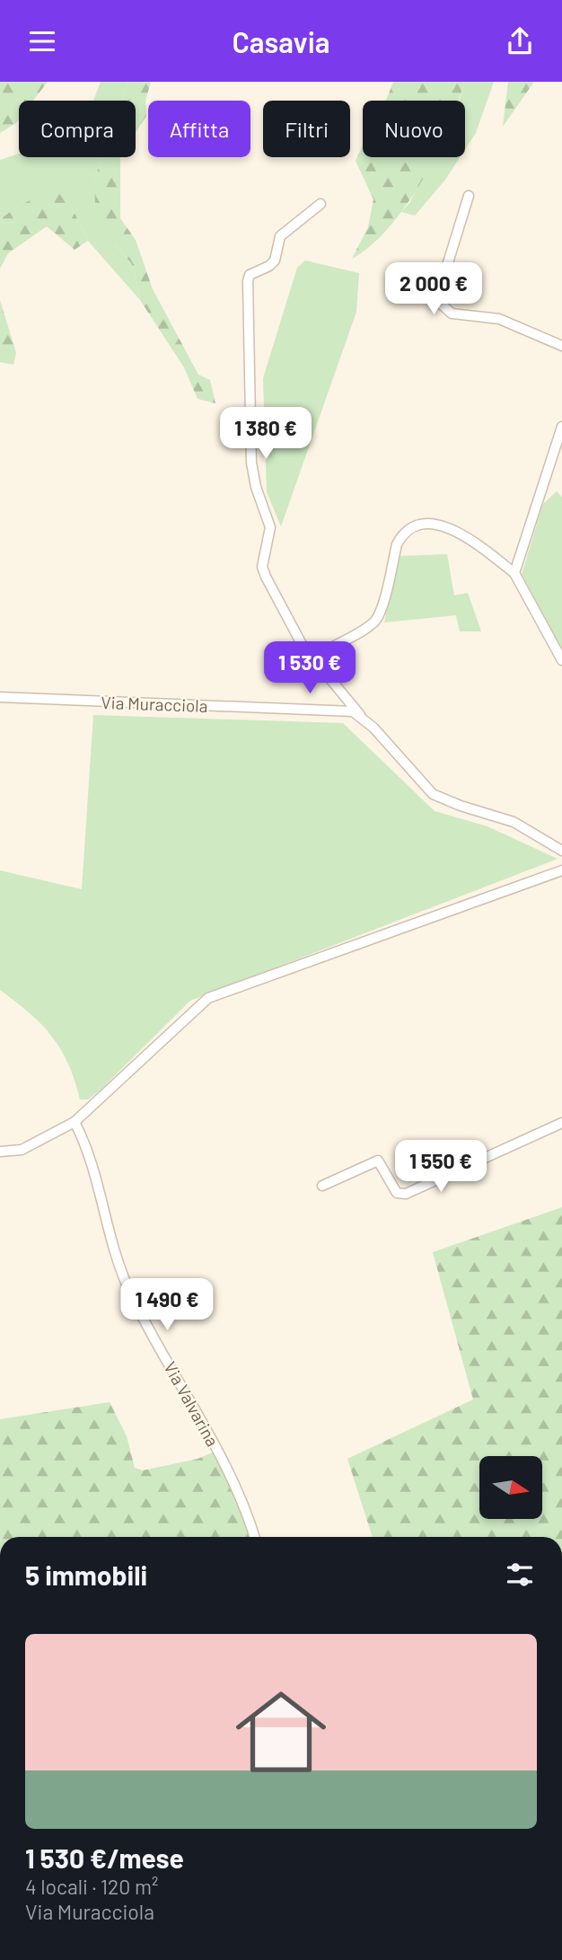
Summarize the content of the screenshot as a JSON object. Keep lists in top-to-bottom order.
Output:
{
  "streets": {
    "street": ["Via Muracciola", "Via Valvarina"]
  },
  "north": "right",
  "page": {
    "header": "Casavia",
    "chip": [
      "Compra",
      "Affitta",
      "Filtri",
      "Nuovo"
    ],
    "price": [
      "2 000 €",
      "1 380 €",
      "1 530 €",
      "1 550 €",
      "1 490 €"
    ],
    "heading": "5 immobili",
    "list": [
      {
        "name": "1 530 €/mese",
        "note": "4 locali · 120 m² · Via Muracciola"
      }
    ]
  }
}
